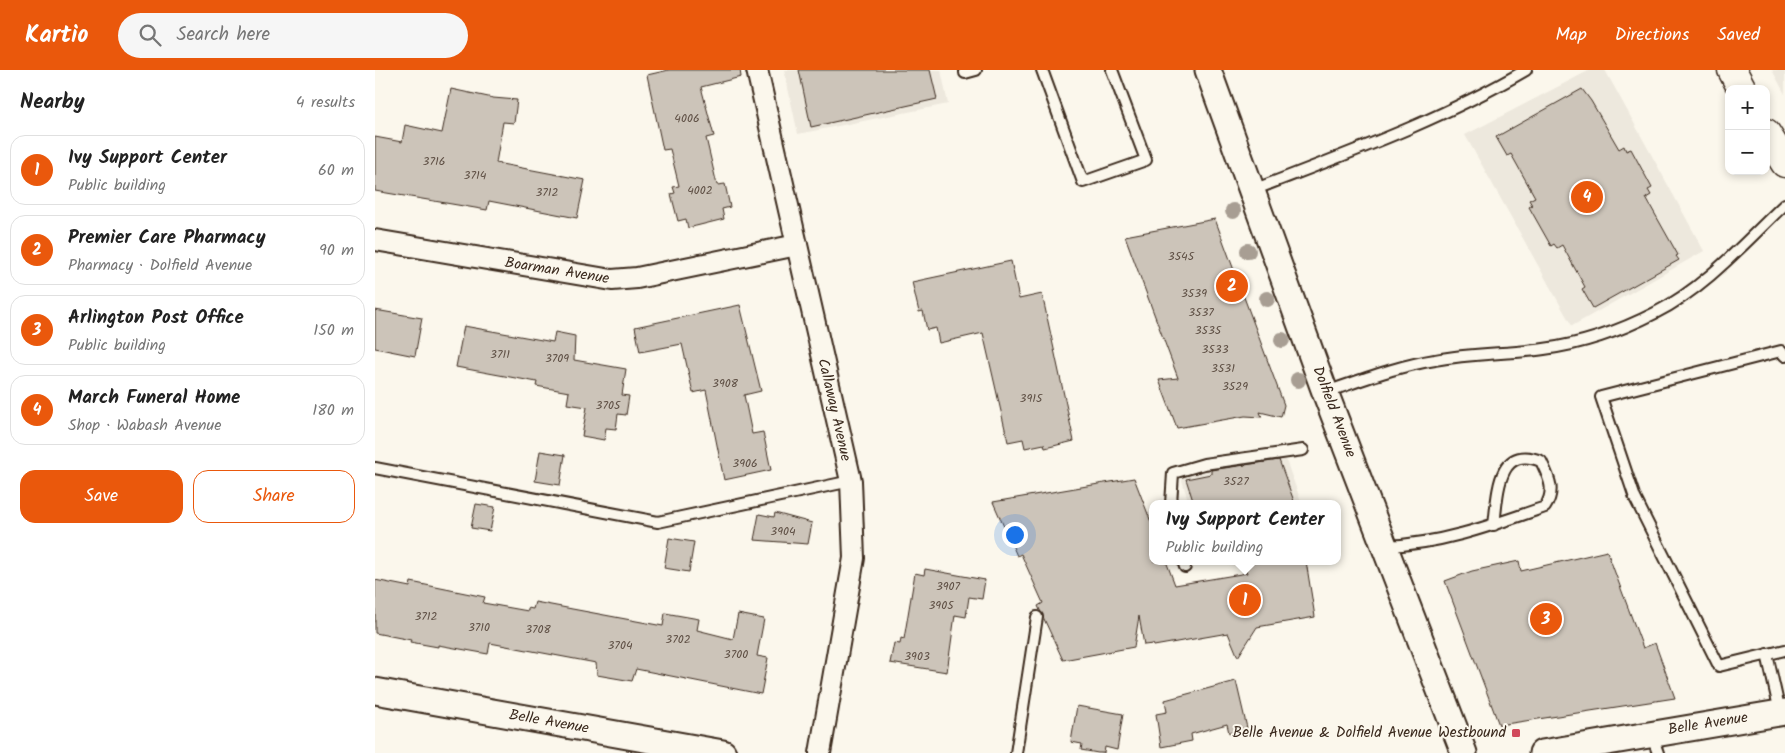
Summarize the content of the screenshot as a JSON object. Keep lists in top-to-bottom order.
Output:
{
  "streets": {
    "street": [
      "Boarman Avenue",
      "Callaway Avenue",
      "Dolfield Avenue",
      "Belle Avenue"
    ]
  },
  "crossings": [
    ["Boarman Avenue", "Callaway Avenue"]
  ],
  "places": {
    "transit": ["Belle Avenue & Dolfield Avenue Westbound"]
  },
  "house_numbers": [
    "4006",
    "3716",
    "3714",
    "4002",
    "3712",
    "3545",
    "3539",
    "3537",
    "3535",
    "3533",
    "3711",
    "3709",
    "3531",
    "3908",
    "3529",
    "3915",
    "3705",
    "3906",
    "3527",
    "3904",
    "3907",
    "3905",
    "3712",
    "3710",
    "3708",
    "3702",
    "3704",
    "3700",
    "3903"
  ],
  "page": {
    "header": "Kartio",
    "search": "Search here",
    "nav": ["Map", "Directions", "Saved"],
    "heading": ["Nearby", "4 results"],
    "map_buttons": ["+", "−"],
    "list": [
      {
        "mark": "1",
        "name": "Ivy Support Center",
        "note": "Public building",
        "value": "60 m"
      },
      {
        "mark": "2",
        "name": "Premier Care Pharmacy",
        "note": "Pharmacy · Dolfield Avenue",
        "value": "90 m"
      },
      {
        "mark": "3",
        "name": "Arlington Post Office",
        "note": "Public building",
        "value": "150 m"
      },
      {
        "mark": "4",
        "name": "March Funeral Home",
        "note": "Shop · Wabash Avenue",
        "value": "180 m"
      }
    ],
    "pins": [
      "4",
      "2",
      "1",
      "3"
    ],
    "buttons": ["Save", "Share"],
    "popup": ["Ivy Support Center", "Public building"]
  }
}
